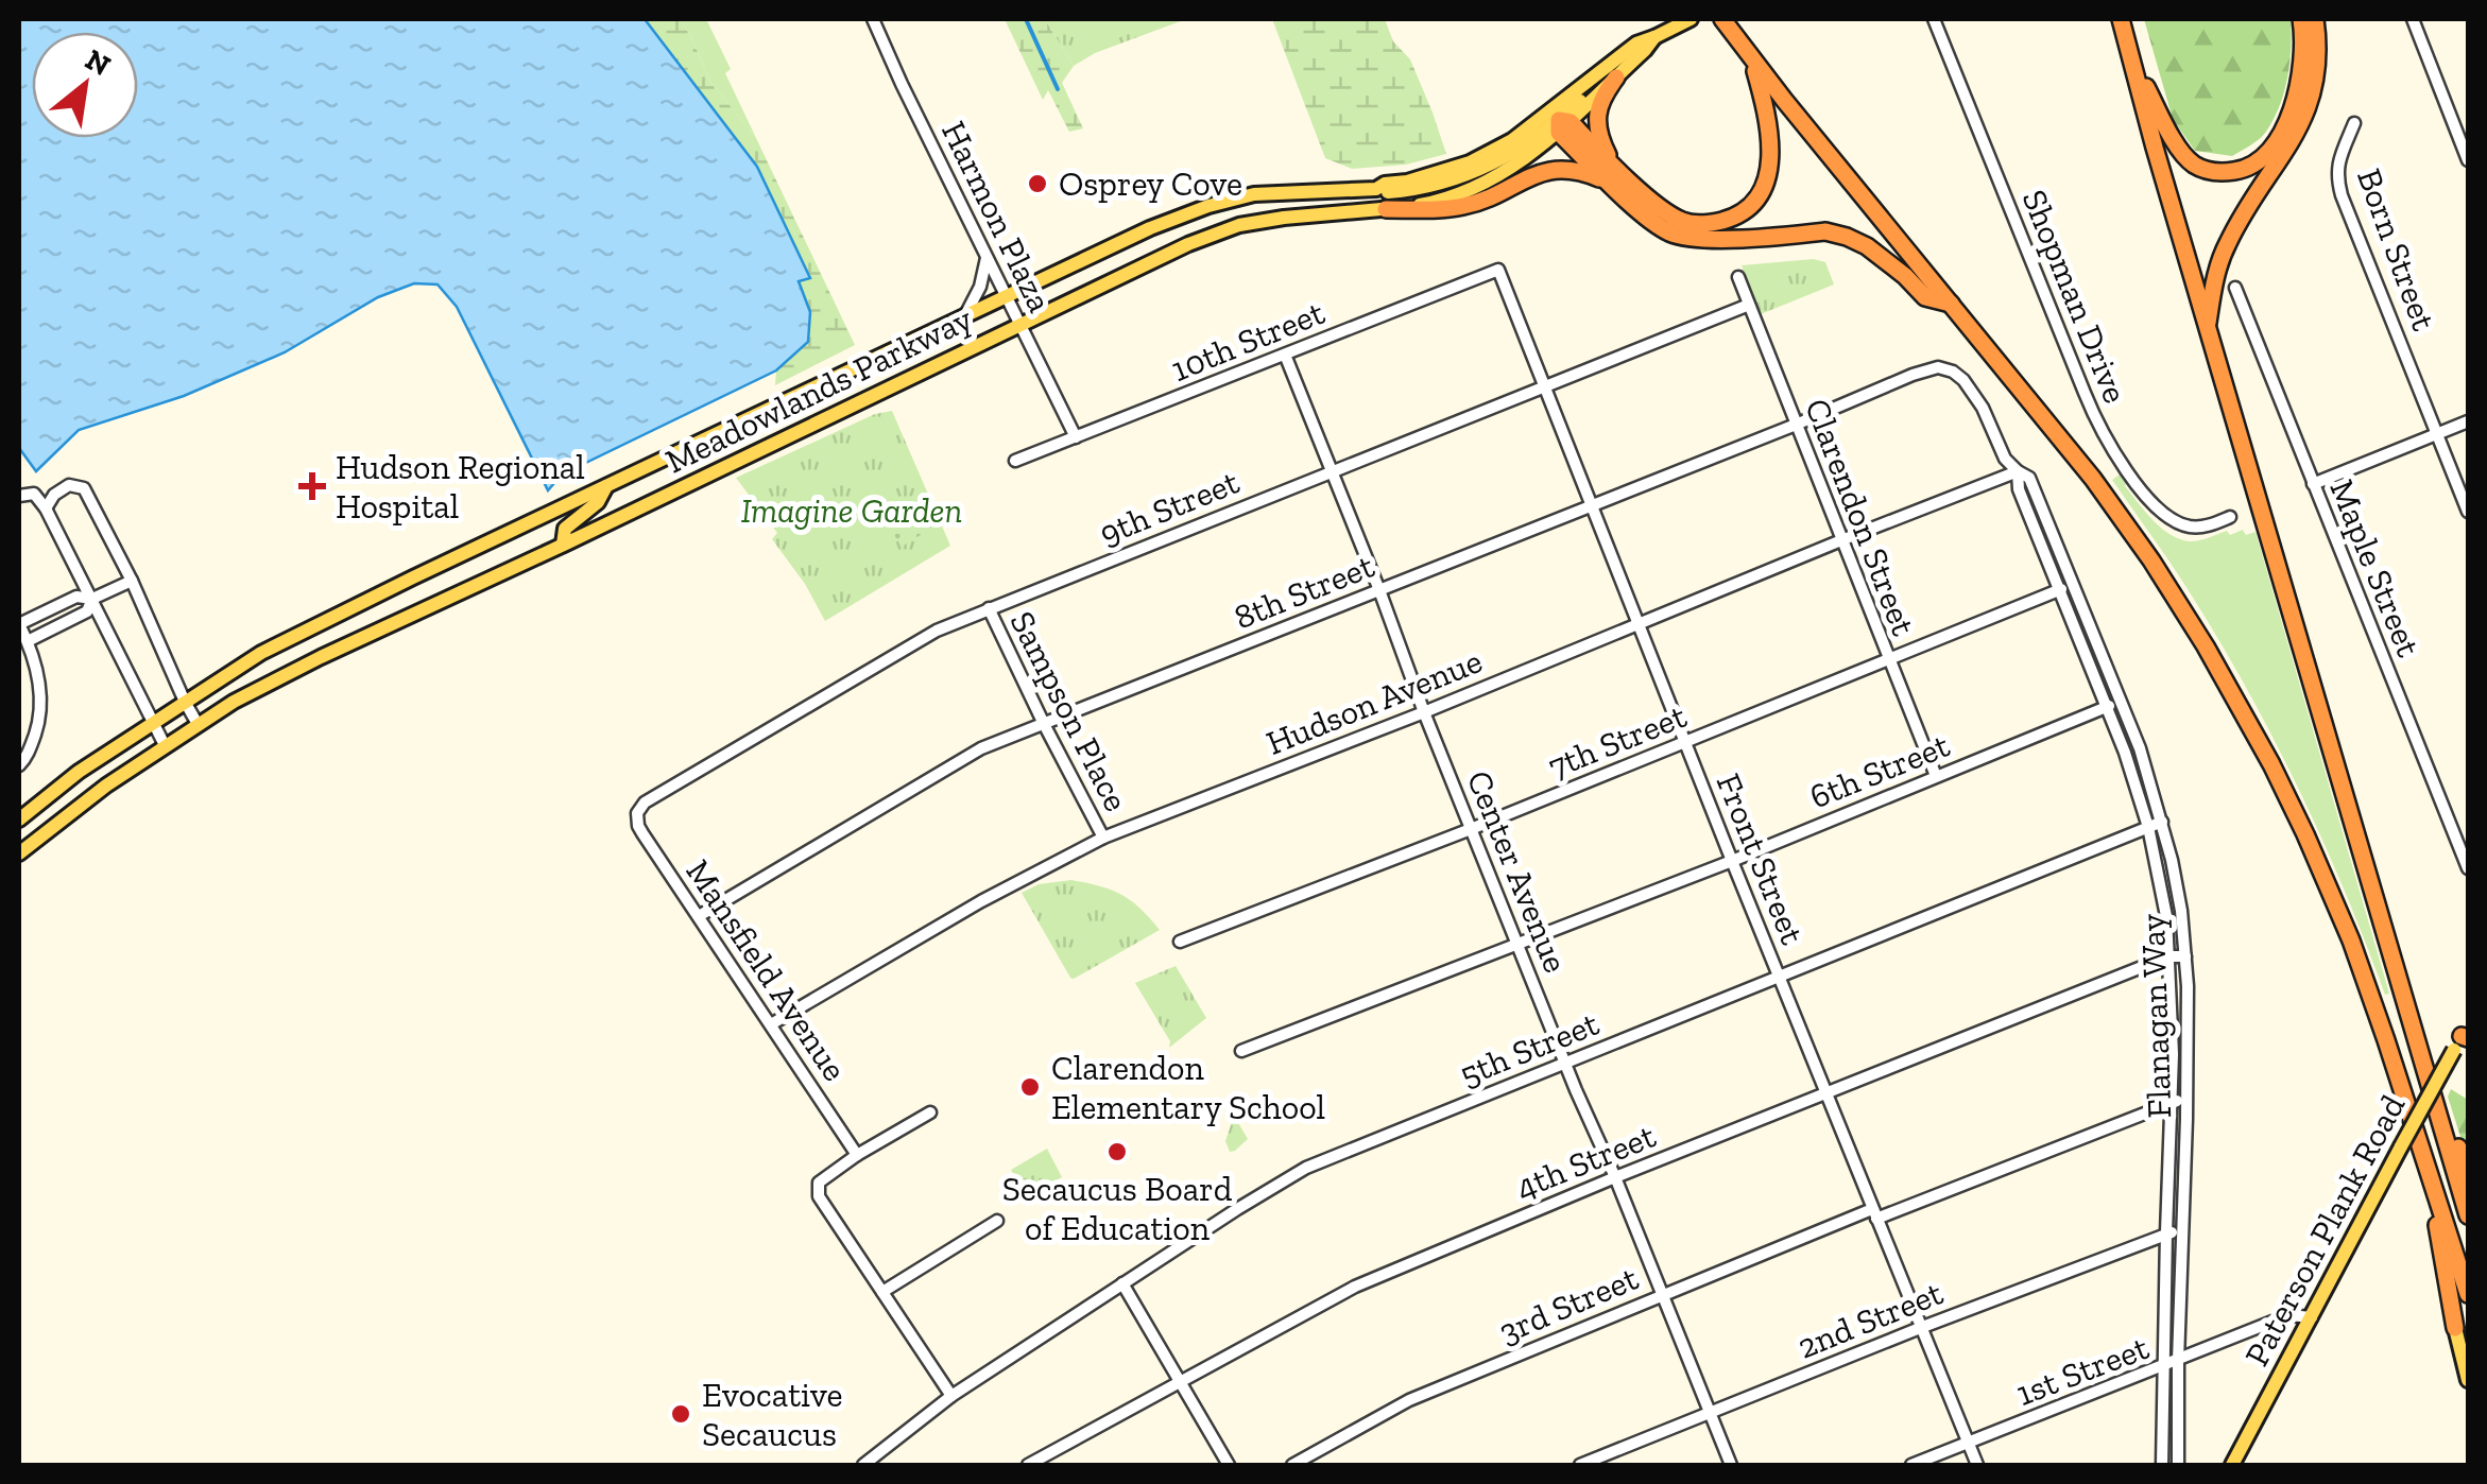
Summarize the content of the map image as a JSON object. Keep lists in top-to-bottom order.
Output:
{
  "streets": {
    "main road": ["Meadowlands Parkway", "Paterson Plank Road"],
    "street": [
      "Harmon Plaza",
      "Born Street",
      "Shopman Drive",
      "10th Street",
      "9th Street",
      "Clarendon Street",
      "Maple Street",
      "8th Street",
      "Hudson Avenue",
      "Sampson Place",
      "7th Street",
      "6th Street",
      "Front Street",
      "Center Avenue",
      "Mansfield Avenue",
      "Flanagan Way",
      "5th Street",
      "4th Street",
      "3rd Street",
      "2nd Street",
      "1st Street"
    ]
  },
  "crossings": [
    ["Harmon Plaza", "10th Street"],
    ["Harmon Plaza", "Meadowlands Parkway"],
    ["10th Street", "Front Street"],
    ["10th Street", "Center Avenue"],
    ["9th Street", "Clarendon Street"],
    ["9th Street", "Sampson Place"],
    ["9th Street", "Front Street"],
    ["9th Street", "Center Avenue"],
    ["9th Street", "Mansfield Avenue"],
    ["Clarendon Street", "8th Street"],
    ["Clarendon Street", "Hudson Avenue"],
    ["Clarendon Street", "7th Street"],
    ["Clarendon Street", "6th Street"],
    ["8th Street", "Sampson Place"],
    ["8th Street", "Front Street"],
    ["8th Street", "Center Avenue"],
    ["8th Street", "Mansfield Avenue"],
    ["8th Street", "Flanagan Way"],
    ["Hudson Avenue", "Sampson Place"],
    ["Hudson Avenue", "Front Street"],
    ["Hudson Avenue", "Center Avenue"],
    ["Hudson Avenue", "Mansfield Avenue"],
    ["Hudson Avenue", "Flanagan Way"],
    ["7th Street", "Front Street"],
    ["7th Street", "Center Avenue"],
    ["7th Street", "Flanagan Way"],
    ["6th Street", "Front Street"],
    ["6th Street", "Center Avenue"],
    ["6th Street", "Flanagan Way"],
    ["Front Street", "5th Street"],
    ["Front Street", "4th Street"],
    ["Front Street", "3rd Street"],
    ["Front Street", "2nd Street"],
    ["Front Street", "1st Street"],
    ["Center Avenue", "5th Street"],
    ["Center Avenue", "4th Street"],
    ["Center Avenue", "3rd Street"],
    ["Center Avenue", "2nd Street"],
    ["Flanagan Way", "5th Street"],
    ["Flanagan Way", "4th Street"],
    ["Flanagan Way", "3rd Street"],
    ["Flanagan Way", "2nd Street"],
    ["Flanagan Way", "1st Street"],
    ["Paterson Plank Road", "1st Street"]
  ],
  "parks": ["Imagine Garden"],
  "places": {
    "other": [
      "Osprey Cove",
      "Clarendon Elementary School",
      "Secaucus Board of Education",
      "Evocative Secaucus"
    ],
    "health": ["Hudson Regional Hospital"]
  },
  "north": "top right"
}
